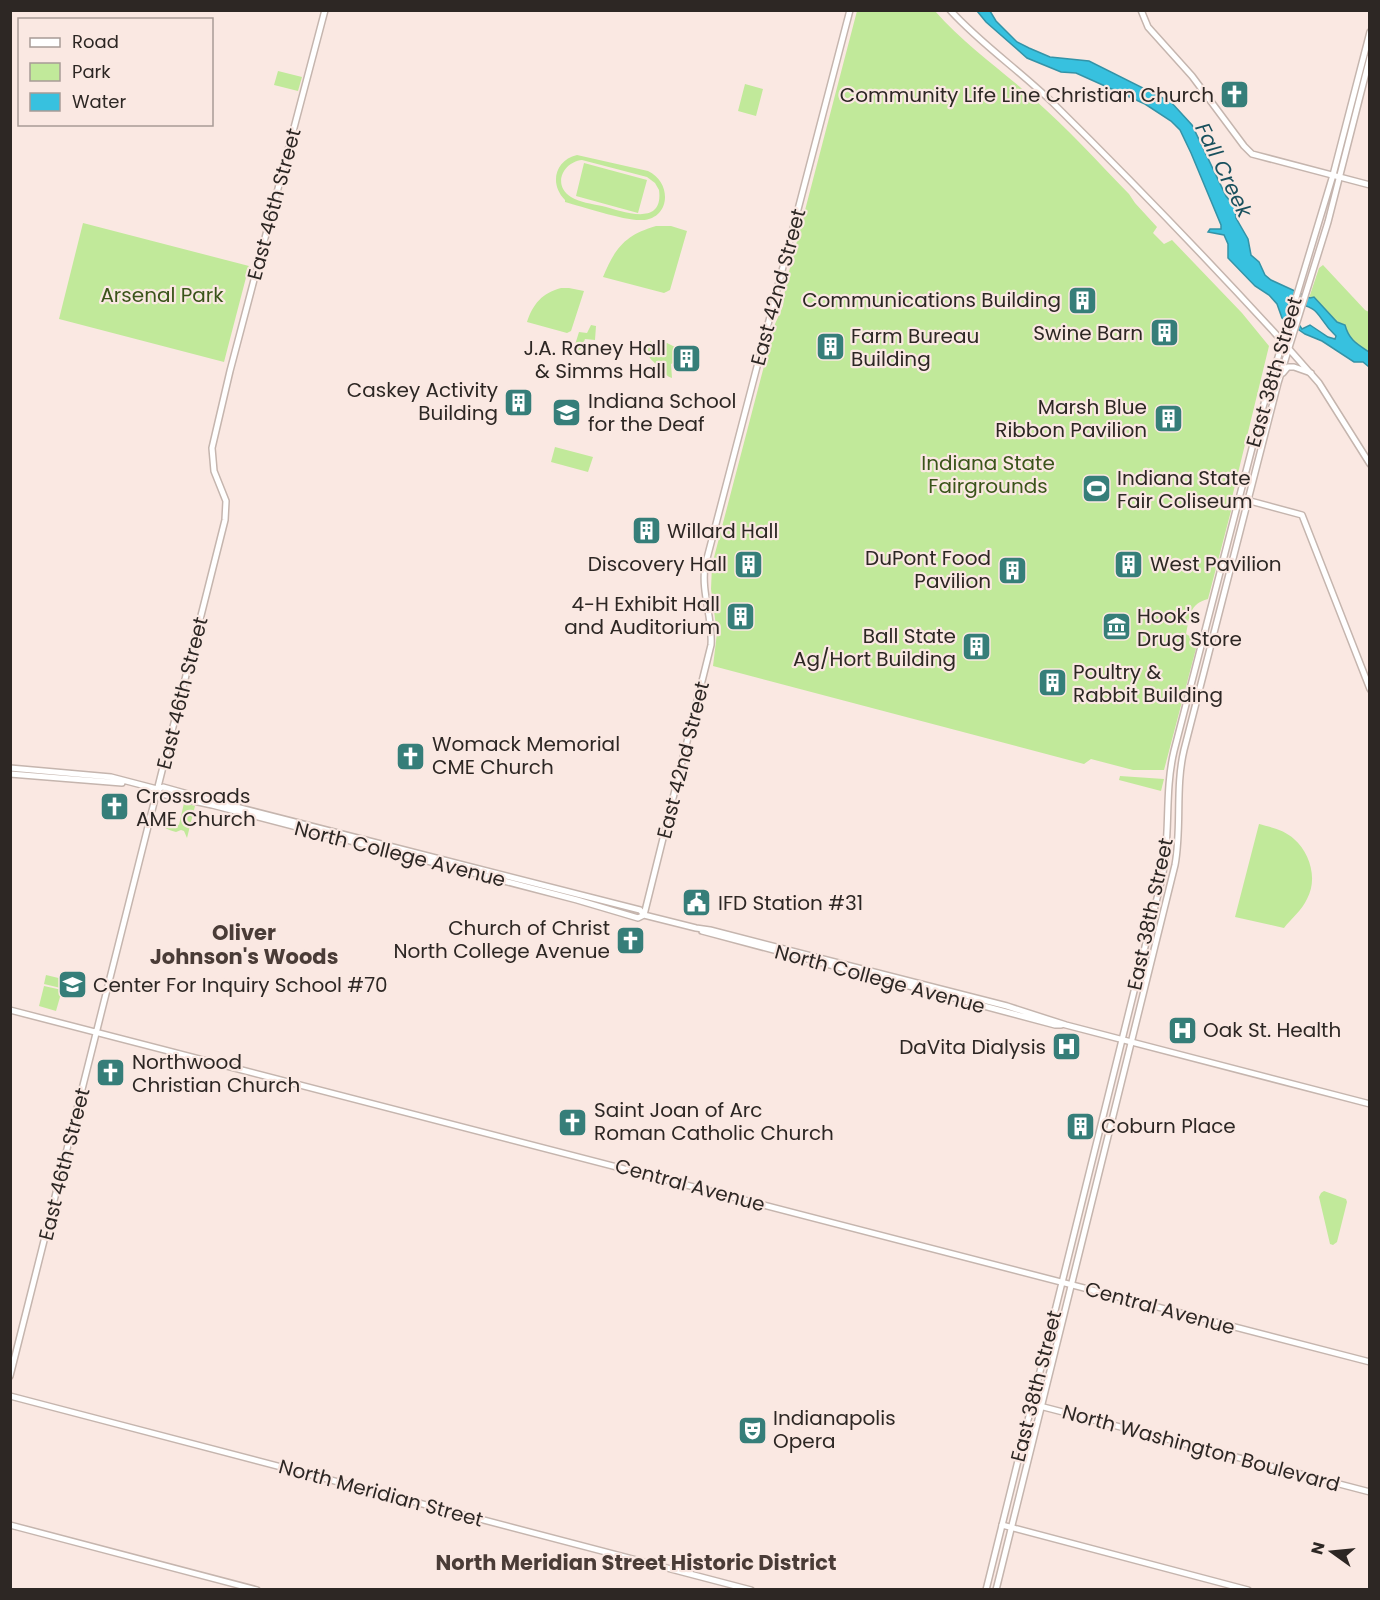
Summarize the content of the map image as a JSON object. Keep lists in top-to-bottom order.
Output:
{
  "streets": {
    "main road": [
      "East 46th Street",
      "East 42nd Street",
      "East 38th Street",
      "North College Avenue",
      "Central Avenue",
      "North Washington Boulevard",
      "North Meridian Street"
    ]
  },
  "crossings": [
    ["East 46th Street", "North College Avenue"],
    ["East 46th Street", "Central Avenue"],
    ["East 42nd Street", "North College Avenue"],
    ["East 38th Street", "North College Avenue"],
    ["East 38th Street", "Central Avenue"],
    ["East 38th Street", "North Washington Boulevard"]
  ],
  "districts": ["Oliver Johnson's Woods", "North Meridian Street Historic District"],
  "water": ["Fall Creek"],
  "parks": ["Arsenal Park", "Indiana State Fairgrounds"],
  "places": {
    "church": [
      "Community Life Line Christian Church",
      "Womack Memorial CME Church",
      "Crossroads AME Church",
      "Church of Christ North College Avenue",
      "Northwood Christian Church",
      "Saint Joan of Arc Roman Catholic Church"
    ],
    "building": [
      "Communications Building",
      "Swine Barn",
      "Farm Bureau Building",
      "J.A. Raney Hall & Simms Hall",
      "Caskey Activity Building",
      "Marsh Blue Ribbon Pavilion",
      "Willard Hall",
      "Discovery Hall",
      "West Pavilion",
      "DuPont Food Pavilion",
      "4-H Exhibit Hall and Auditorium",
      "Ball State Ag/Hort Building",
      "Poultry & Rabbit Building",
      "Coburn Place"
    ],
    "school or university": ["Indiana School for the Deaf", "Center For Inquiry School #70"],
    "sports": ["Indiana State Fair Coliseum"],
    "museum": ["Hook's Drug Store"],
    "public building": ["IFD Station #31"],
    "hospital": ["Oak St. Health", "DaVita Dialysis"],
    "theatre": ["Indianapolis Opera"]
  },
  "legend": ["Road", "Park", "Water"],
  "north": "left"
}
